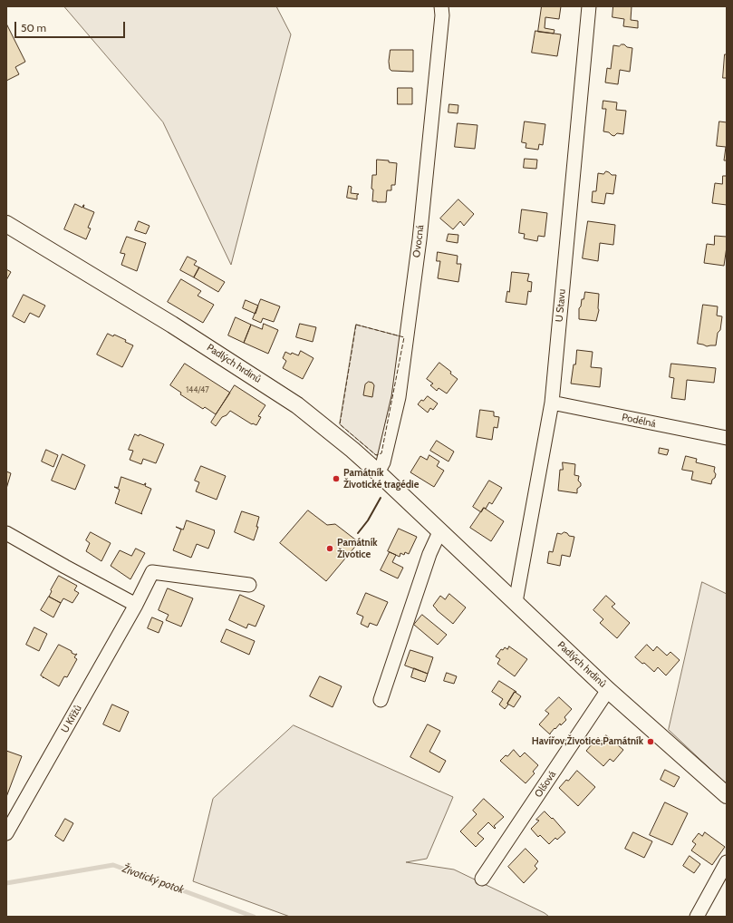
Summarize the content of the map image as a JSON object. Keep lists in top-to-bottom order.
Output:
{
  "streets": {
    "street": [
      "Ovocná",
      "U Stavu",
      "Padlých hrdinů",
      "Podélná",
      "U Křížů",
      "Olšová"
    ]
  },
  "crossings": [
    ["Ovocná", "Padlých hrdinů"],
    ["U Stavu", "Padlých hrdinů"],
    ["U Stavu", "Podélná"],
    ["Padlých hrdinů", "Olšová"]
  ],
  "water": ["Životický potok"],
  "places": ["Památník Životické tragédie", "Památník Životice", "Havířov,Životice,Památník"],
  "house_numbers": ["144/47"],
  "scale_bar": "50 m"
}
